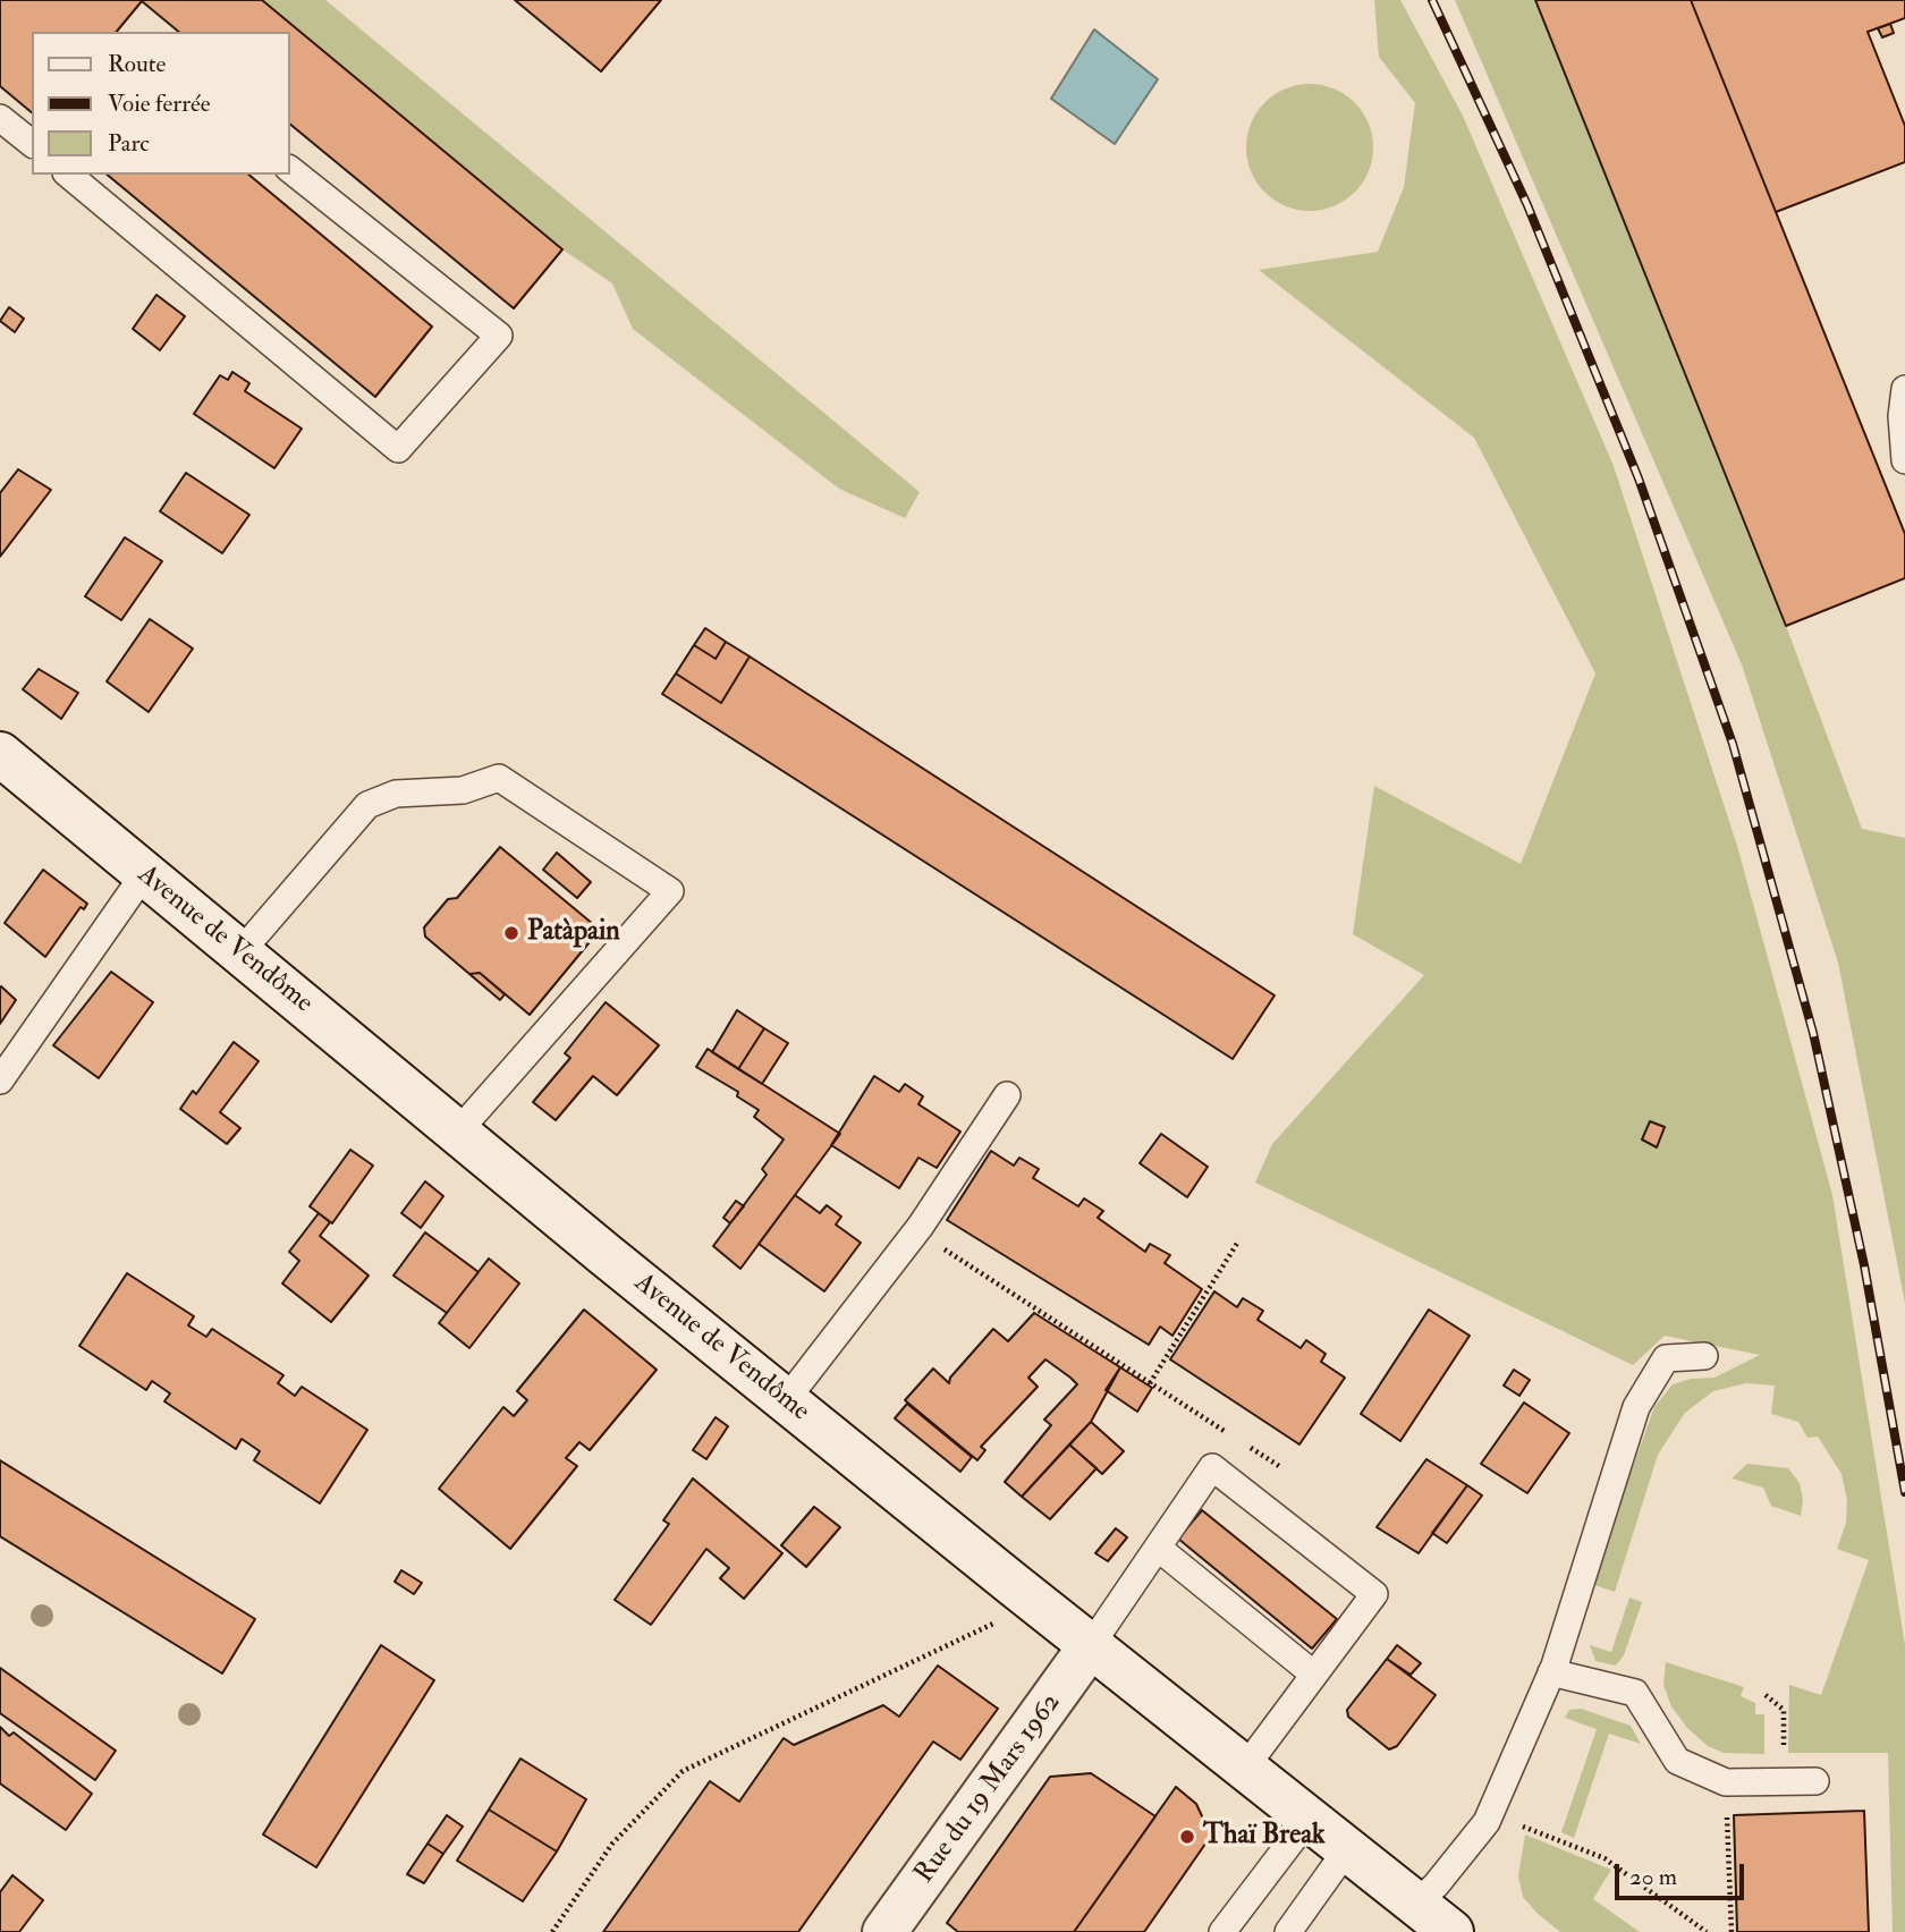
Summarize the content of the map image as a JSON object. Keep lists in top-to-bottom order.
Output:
{
  "streets": {
    "main road": ["Avenue de Vendôme", "Rue du 19 Mars 1962"]
  },
  "crossings": [
    ["Avenue de Vendôme", "Rue du 19 Mars 1962"]
  ],
  "places": ["Patàpain", "Thaï Break"],
  "legend": ["Route", "Voie ferrée", "Parc"],
  "scale_bar": "20 m"
}
